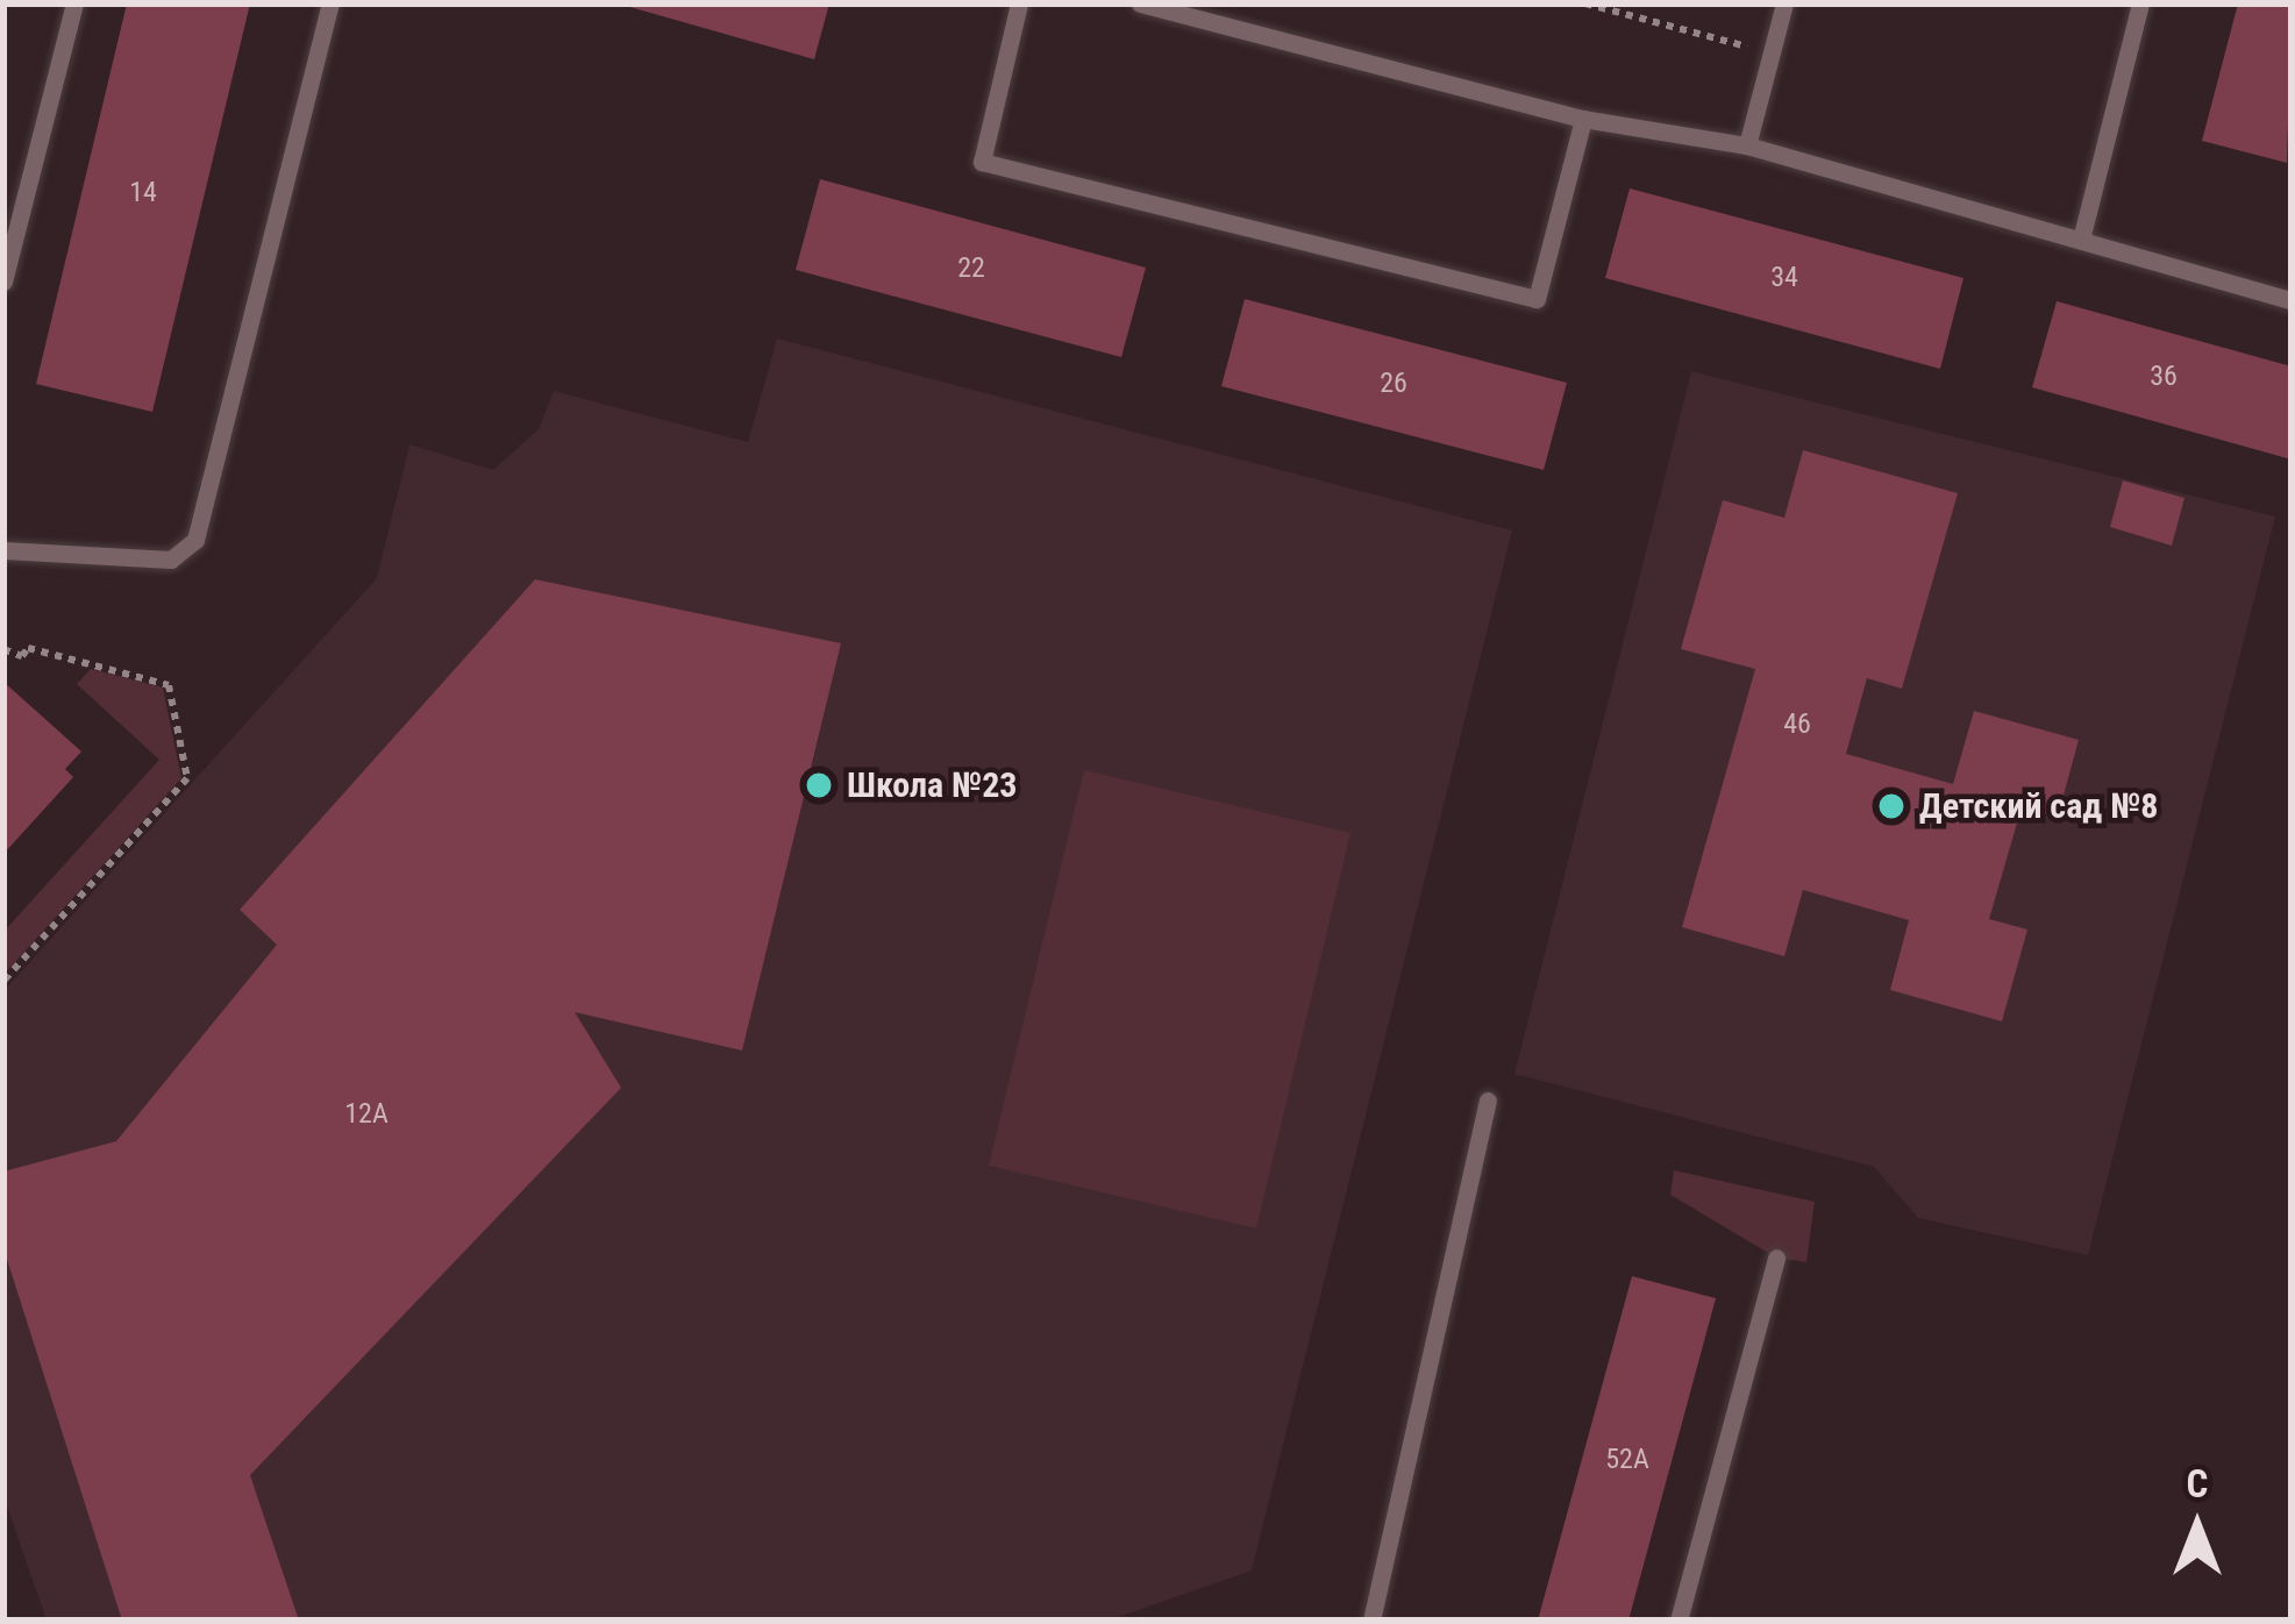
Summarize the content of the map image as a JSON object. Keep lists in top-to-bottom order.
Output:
{
  "places": ["Школа №23", "Детский сад №8"],
  "house_numbers": [
    "14",
    "22",
    "34",
    "36",
    "26",
    "46",
    "12А",
    "52А"
  ],
  "north": "top"
}
